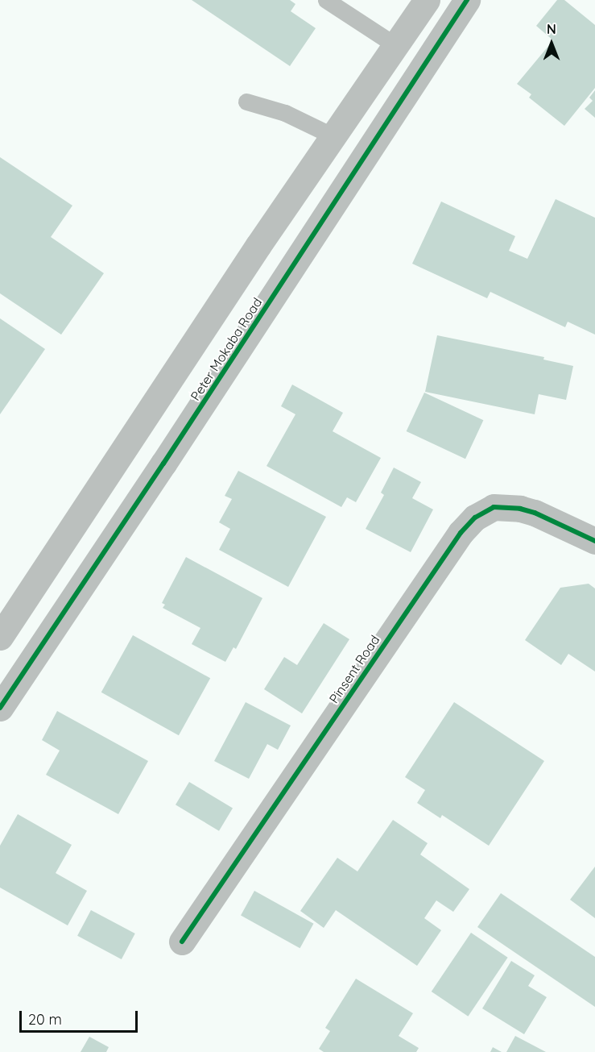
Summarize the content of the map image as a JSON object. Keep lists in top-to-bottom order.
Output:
{
  "streets": {
    "street": ["Peter Mokaba Road", "Pinsent Road"]
  },
  "scale_bar": "20 m",
  "north": "top"
}
